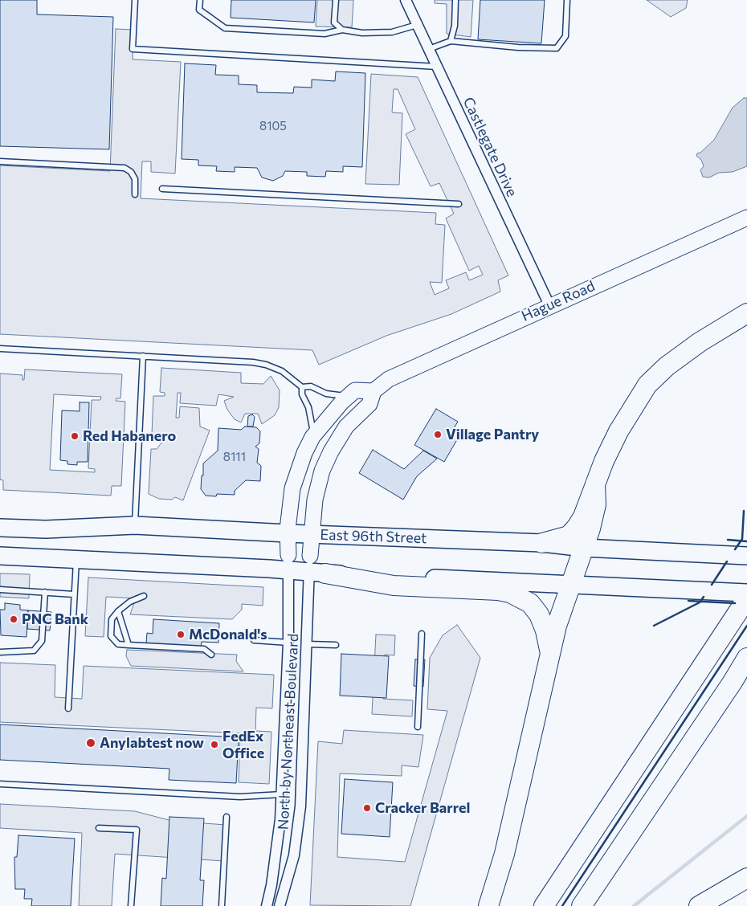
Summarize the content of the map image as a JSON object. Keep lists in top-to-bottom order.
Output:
{
  "streets": {
    "main road": ["East 96th Street"],
    "street": ["Castlegate Drive", "Hague Road", "North by Northeast Boulevard"]
  },
  "crossings": [
    ["Castlegate Drive", "Hague Road"],
    ["Hague Road", "East 96th Street"],
    ["Hague Road", "North by Northeast Boulevard"]
  ],
  "places": [
    "Village Pantry",
    "Red Habanero",
    "PNC Bank",
    "McDonald's",
    "Anylabtest now",
    "FedEx Office",
    "Cracker Barrel"
  ],
  "house_numbers": ["8105", "8111"]
}
